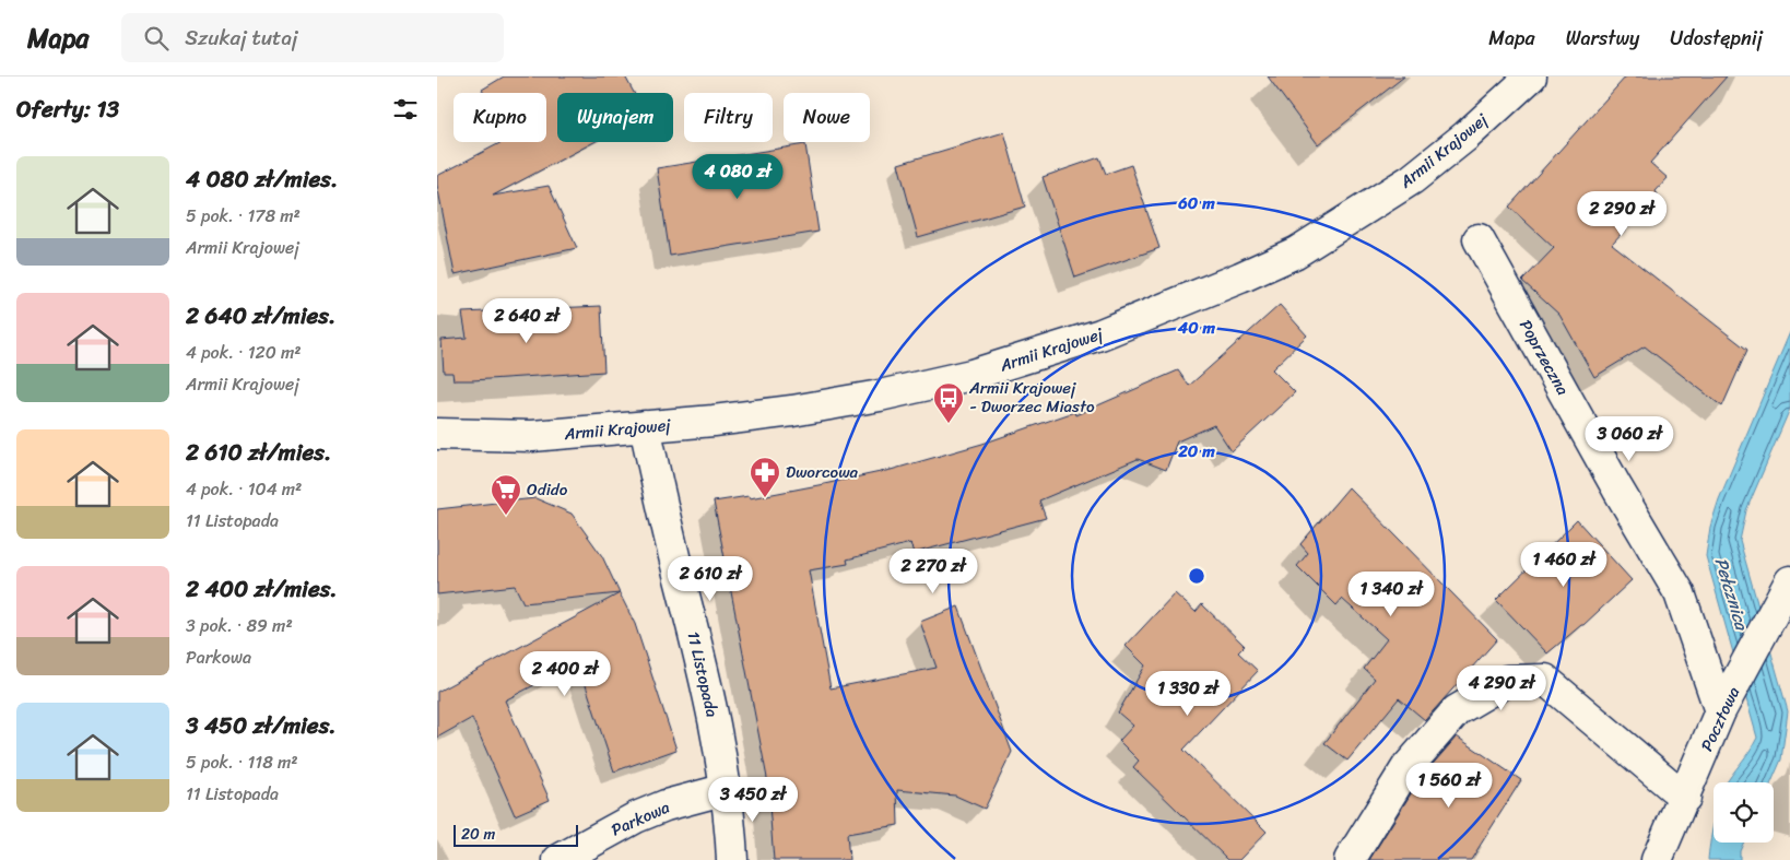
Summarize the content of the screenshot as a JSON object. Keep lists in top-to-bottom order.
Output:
{
  "streets": {
    "main road": [
      "Armii Krajowej",
      "Poprzeczna",
      "11 Listopada",
      "Pocztowa",
      "Parkowa"
    ]
  },
  "crossings": [
    ["Armii Krajowej", "11 Listopada"],
    ["Poprzeczna", "Pocztowa"],
    ["11 Listopada", "Parkowa"]
  ],
  "water": ["Pełcznica"],
  "places": {
    "bus stop": ["Armii Krajowej - Dworzec Miasto"],
    "pharmacy": ["Dworcowa"],
    "supermarket": ["Odido"]
  },
  "scale_bar": "20 m",
  "page": {
    "header": "Mapa",
    "search": "Szukaj tutaj",
    "nav": ["Mapa", "Warstwy", "Udostępnij"],
    "heading": "Oferty: 13",
    "chip": [
      "Kupno",
      "Wynajem",
      "Filtry",
      "Nowe"
    ],
    "list": [
      {
        "name": "4 080 zł/mies.",
        "note": "5 pok. · 178 m² · Armii Krajowej"
      },
      {
        "name": "2 640 zł/mies.",
        "note": "4 pok. · 120 m² · Armii Krajowej"
      },
      {
        "name": "2 610 zł/mies.",
        "note": "4 pok. · 104 m² · 11 Listopada"
      },
      {
        "name": "2 400 zł/mies.",
        "note": "3 pok. · 89 m² · Parkowa"
      },
      {
        "name": "3 450 zł/mies.",
        "note": "5 pok. · 118 m² · 11 Listopada"
      }
    ],
    "price": [
      "4 080 zł",
      "2 290 zł",
      "2 640 zł",
      "3 060 zł",
      "1 460 zł",
      "2 270 zł",
      "2 610 zł",
      "1 340 zł",
      "2 400 zł",
      "4 290 zł",
      "1 330 zł",
      "1 560 zł",
      "3 450 zł"
    ],
    "scale": "20 m"
  },
  "rings": ["60 m", "40 m", "20 m"]
}
